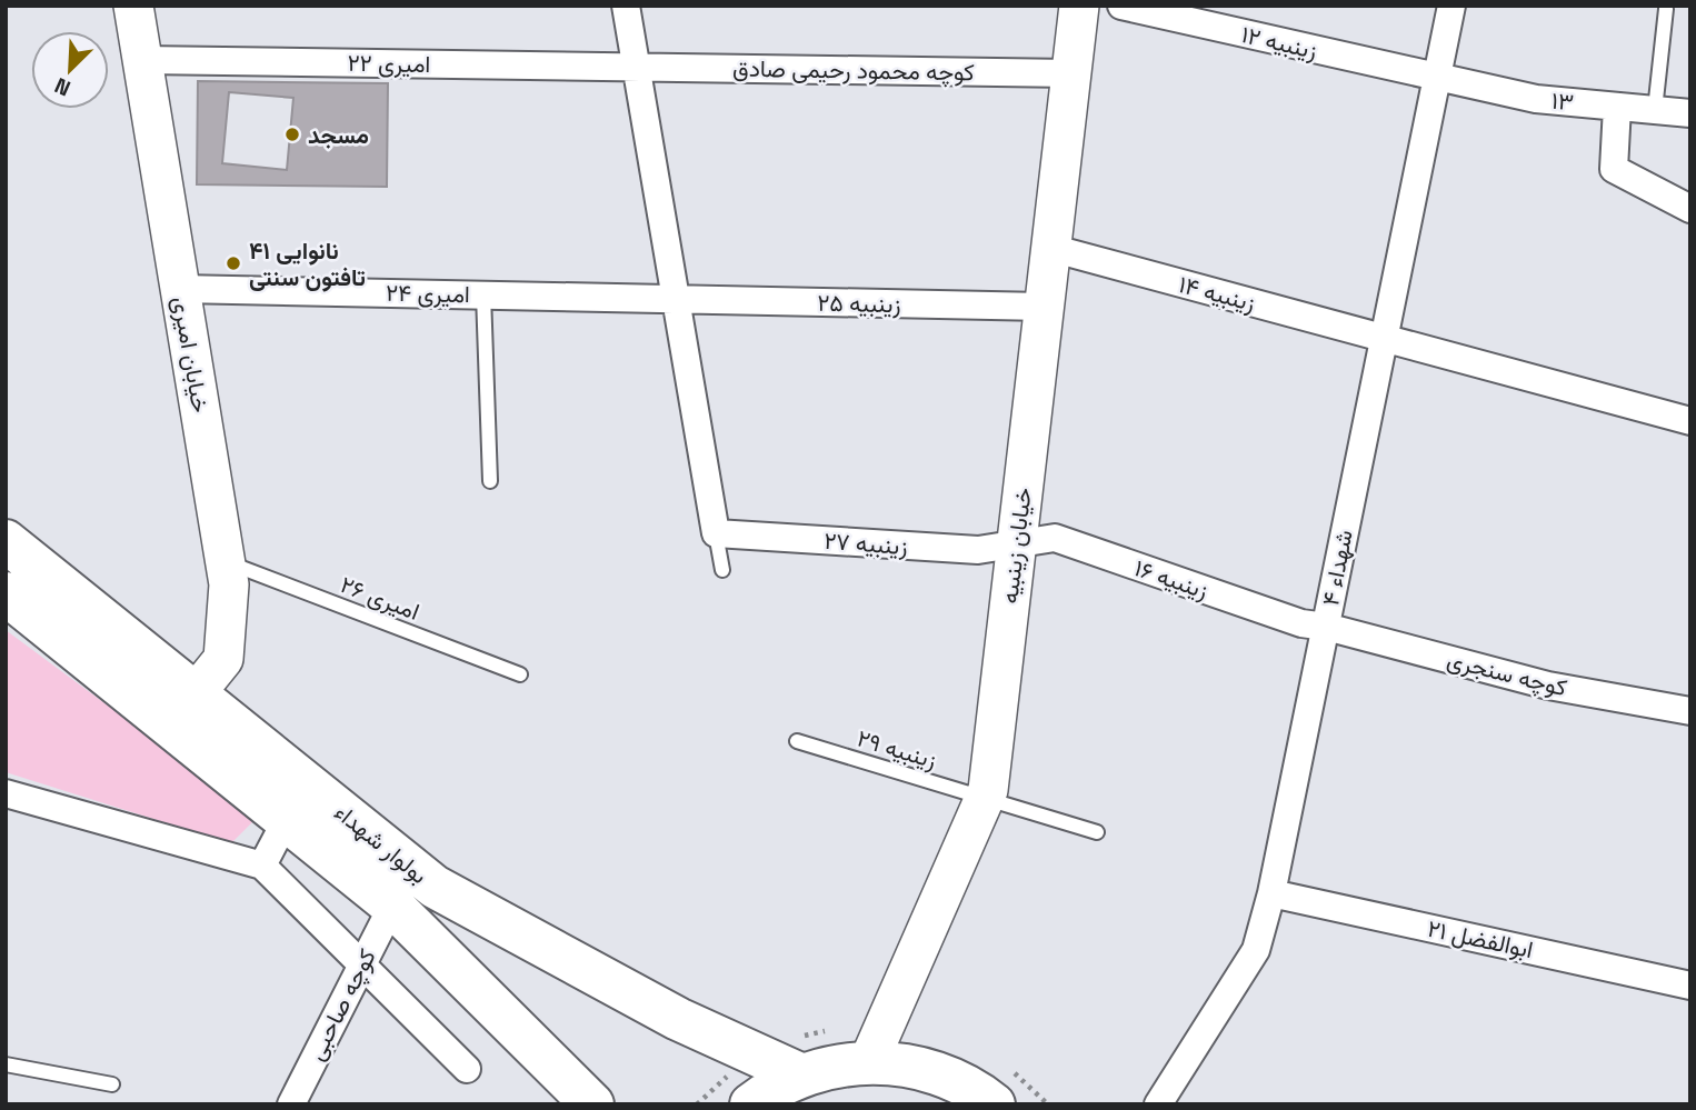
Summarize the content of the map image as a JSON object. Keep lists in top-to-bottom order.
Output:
{
  "streets": {
    "main road": ["بولوار شهداء"],
    "street": [
      "زینبیه ۱۲",
      "امیری ۲۲",
      "کوچه محمود رحیمی صادق",
      "۱۳",
      "امیری ۲۴",
      "زینبیه ۱۴",
      "زینبیه ۲۵",
      "خیابان امیری",
      "زینبیه ۲۷",
      "خیابان زینبیه",
      "شهداء ۴",
      "زینبیه ۱۶",
      "کوچه سنجری",
      "ابوالفضل ۲۱",
      "کوچه صاحبی"
    ],
    "lane": ["امیری ۲۶", "زینبیه ۲۹"]
  },
  "crossings": [
    ["زینبیه ۱۲", "۱۳"],
    ["زینبیه ۱۲", "شهداء ۴"],
    ["امیری ۲۲", "کوچه محمود رحیمی صادق"],
    ["امیری ۲۲", "خیابان امیری"],
    ["کوچه محمود رحیمی صادق", "خیابان زینبیه"],
    ["۱۳", "شهداء ۴"],
    ["امیری ۲۴", "زینبیه ۲۵"],
    ["امیری ۲۴", "خیابان امیری"],
    ["زینبیه ۱۴", "خیابان زینبیه"],
    ["زینبیه ۱۴", "شهداء ۴"],
    ["زینبیه ۲۵", "خیابان زینبیه"],
    ["خیابان امیری", "امیری ۲۶"],
    ["خیابان امیری", "بولوار شهداء"],
    ["زینبیه ۲۷", "خیابان زینبیه"],
    ["زینبیه ۲۷", "زینبیه ۱۶"],
    ["خیابان زینبیه", "زینبیه ۱۶"],
    ["خیابان زینبیه", "زینبیه ۲۹"],
    ["شهداء ۴", "زینبیه ۱۶"],
    ["شهداء ۴", "کوچه سنجری"],
    ["شهداء ۴", "ابوالفضل ۲۱"],
    ["زینبیه ۱۶", "کوچه سنجری"],
    ["بولوار شهداء", "کوچه صاحبی"]
  ],
  "places": ["مسجد", "نانوایی ۴۱ تافتون سنتی"],
  "north": "bottom left"
}
